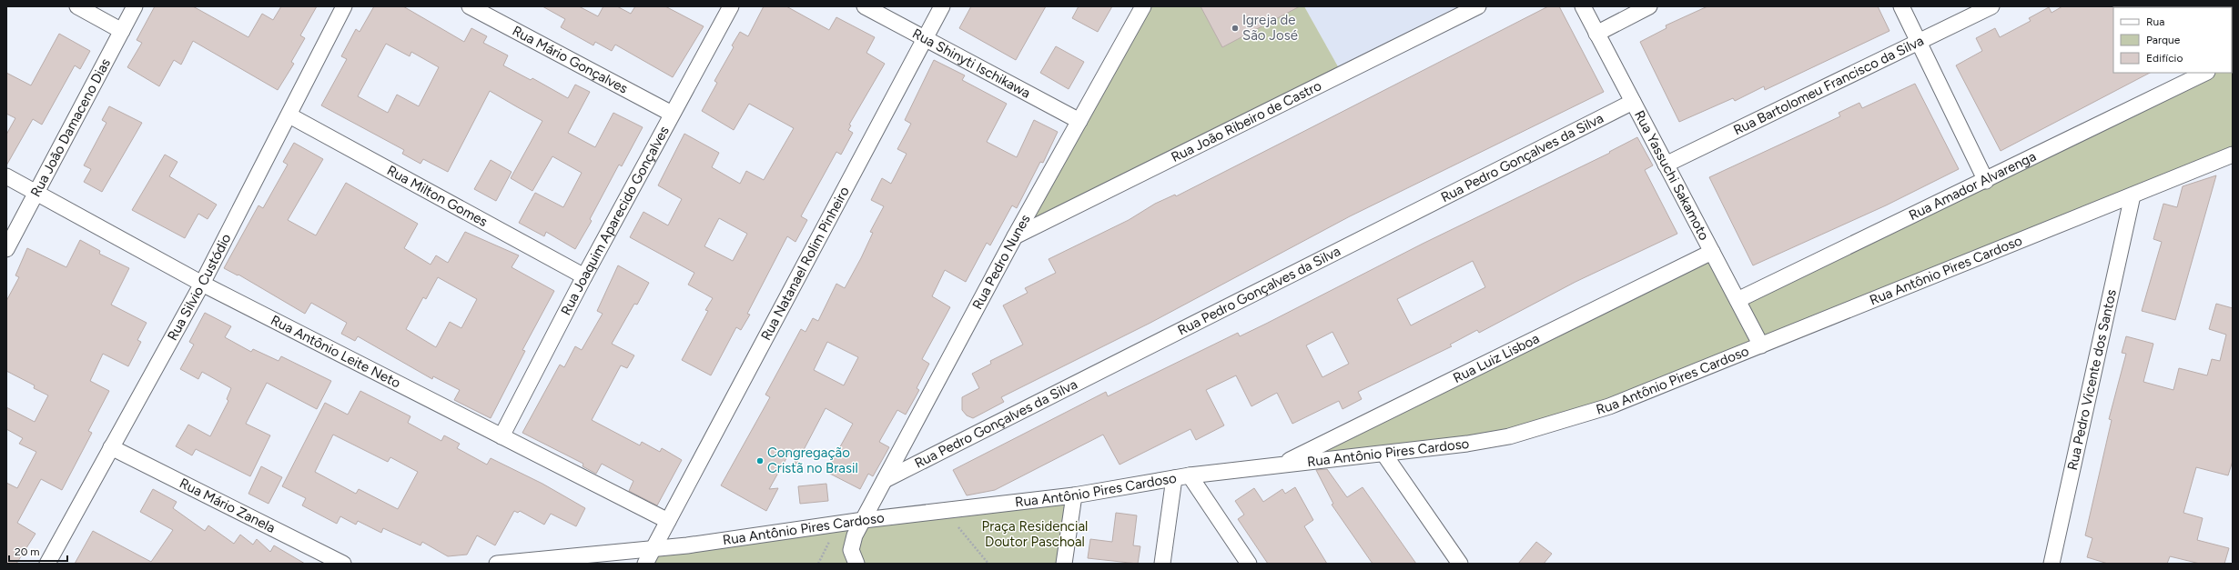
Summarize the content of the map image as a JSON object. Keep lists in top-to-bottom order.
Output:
{
  "streets": {
    "street": [
      "Rua Mário Gonçalves",
      "Rua Shinyti Ischikawa",
      "Rua Bartolomeu Francisco da Silva",
      "Rua João Ribeiro de Castro",
      "Rua João Damaceno Dias",
      "Rua Pedro Gonçalves da Silva",
      "Rua Yassuchi Sakamoto",
      "Rua Amador Alvarenga",
      "Rua Milton Gomes",
      "Rua Joaquim Aparecido Gonçalves",
      "Rua Pedro Nunes",
      "Rua Natanael Rolim Pinheiro",
      "Rua Antônio Pires Cardoso",
      "Rua Silvio Custódio",
      "Rua Antônio Leite Neto",
      "Rua Luiz Lisboa",
      "Rua Pedro Vicente dos Santos",
      "Rua Mário Zanela"
    ]
  },
  "crossings": [
    ["Rua Mário Gonçalves", "Rua Joaquim Aparecido Gonçalves"],
    ["Rua Shinyti Ischikawa", "Rua Pedro Nunes"],
    ["Rua Shinyti Ischikawa", "Rua Natanael Rolim Pinheiro"],
    ["Rua Bartolomeu Francisco da Silva", "Rua Yassuchi Sakamoto"],
    ["Rua João Ribeiro de Castro", "Rua Pedro Nunes"],
    ["Rua João Damaceno Dias", "Rua Antônio Leite Neto"],
    ["Rua Pedro Gonçalves da Silva", "Rua Yassuchi Sakamoto"],
    ["Rua Pedro Gonçalves da Silva", "Rua Pedro Nunes"],
    ["Rua Yassuchi Sakamoto", "Rua Amador Alvarenga"],
    ["Rua Yassuchi Sakamoto", "Rua Antônio Pires Cardoso"],
    ["Rua Yassuchi Sakamoto", "Rua Luiz Lisboa"],
    ["Rua Milton Gomes", "Rua Joaquim Aparecido Gonçalves"],
    ["Rua Milton Gomes", "Rua Silvio Custódio"],
    ["Rua Joaquim Aparecido Gonçalves", "Rua Antônio Leite Neto"],
    ["Rua Pedro Nunes", "Rua Antônio Pires Cardoso"],
    ["Rua Natanael Rolim Pinheiro", "Rua Antônio Pires Cardoso"],
    ["Rua Natanael Rolim Pinheiro", "Rua Antônio Leite Neto"],
    ["Rua Antônio Pires Cardoso", "Rua Luiz Lisboa"],
    ["Rua Antônio Pires Cardoso", "Rua Pedro Vicente dos Santos"],
    ["Rua Silvio Custódio", "Rua Antônio Leite Neto"],
    ["Rua Silvio Custódio", "Rua Mário Zanela"]
  ],
  "parks": ["Praça Residencial Doutor Paschoal"],
  "places": ["Igreja de São José", "Congregação Cristã no Brasil"],
  "legend": ["Rua", "Parque", "Edifício"],
  "scale_bar": "20 m"
}
